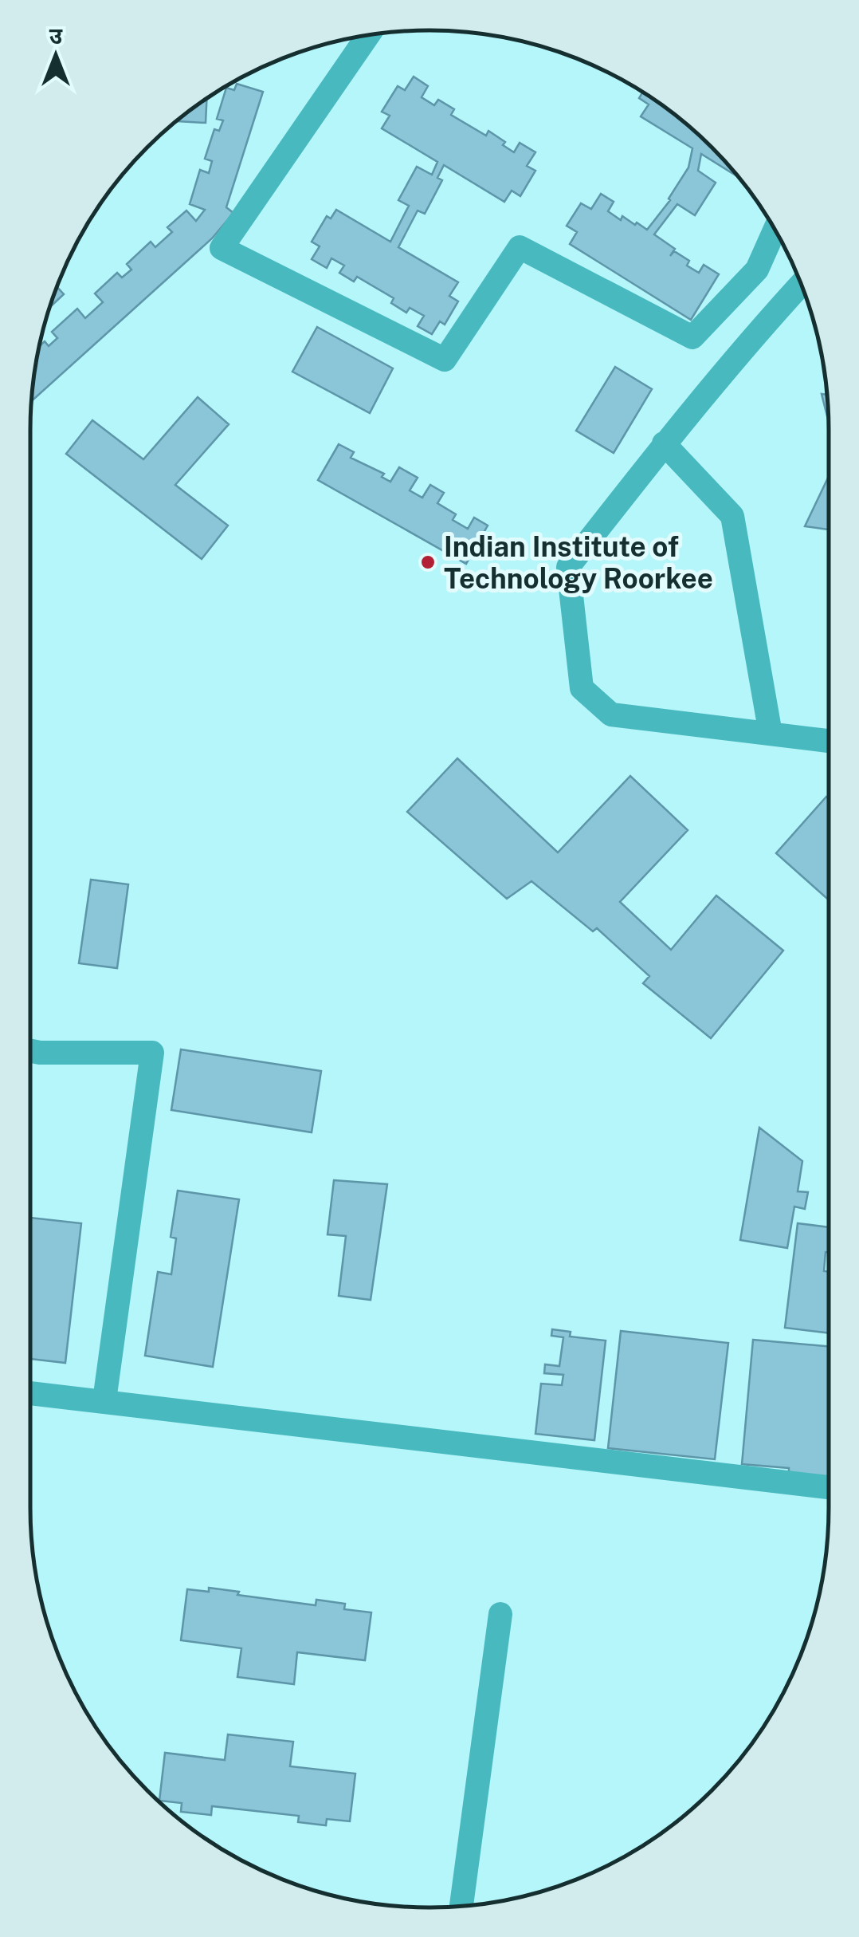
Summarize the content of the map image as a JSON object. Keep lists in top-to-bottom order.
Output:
{
  "places": ["Indian Institute of Technology Roorkee"],
  "north": "top"
}
